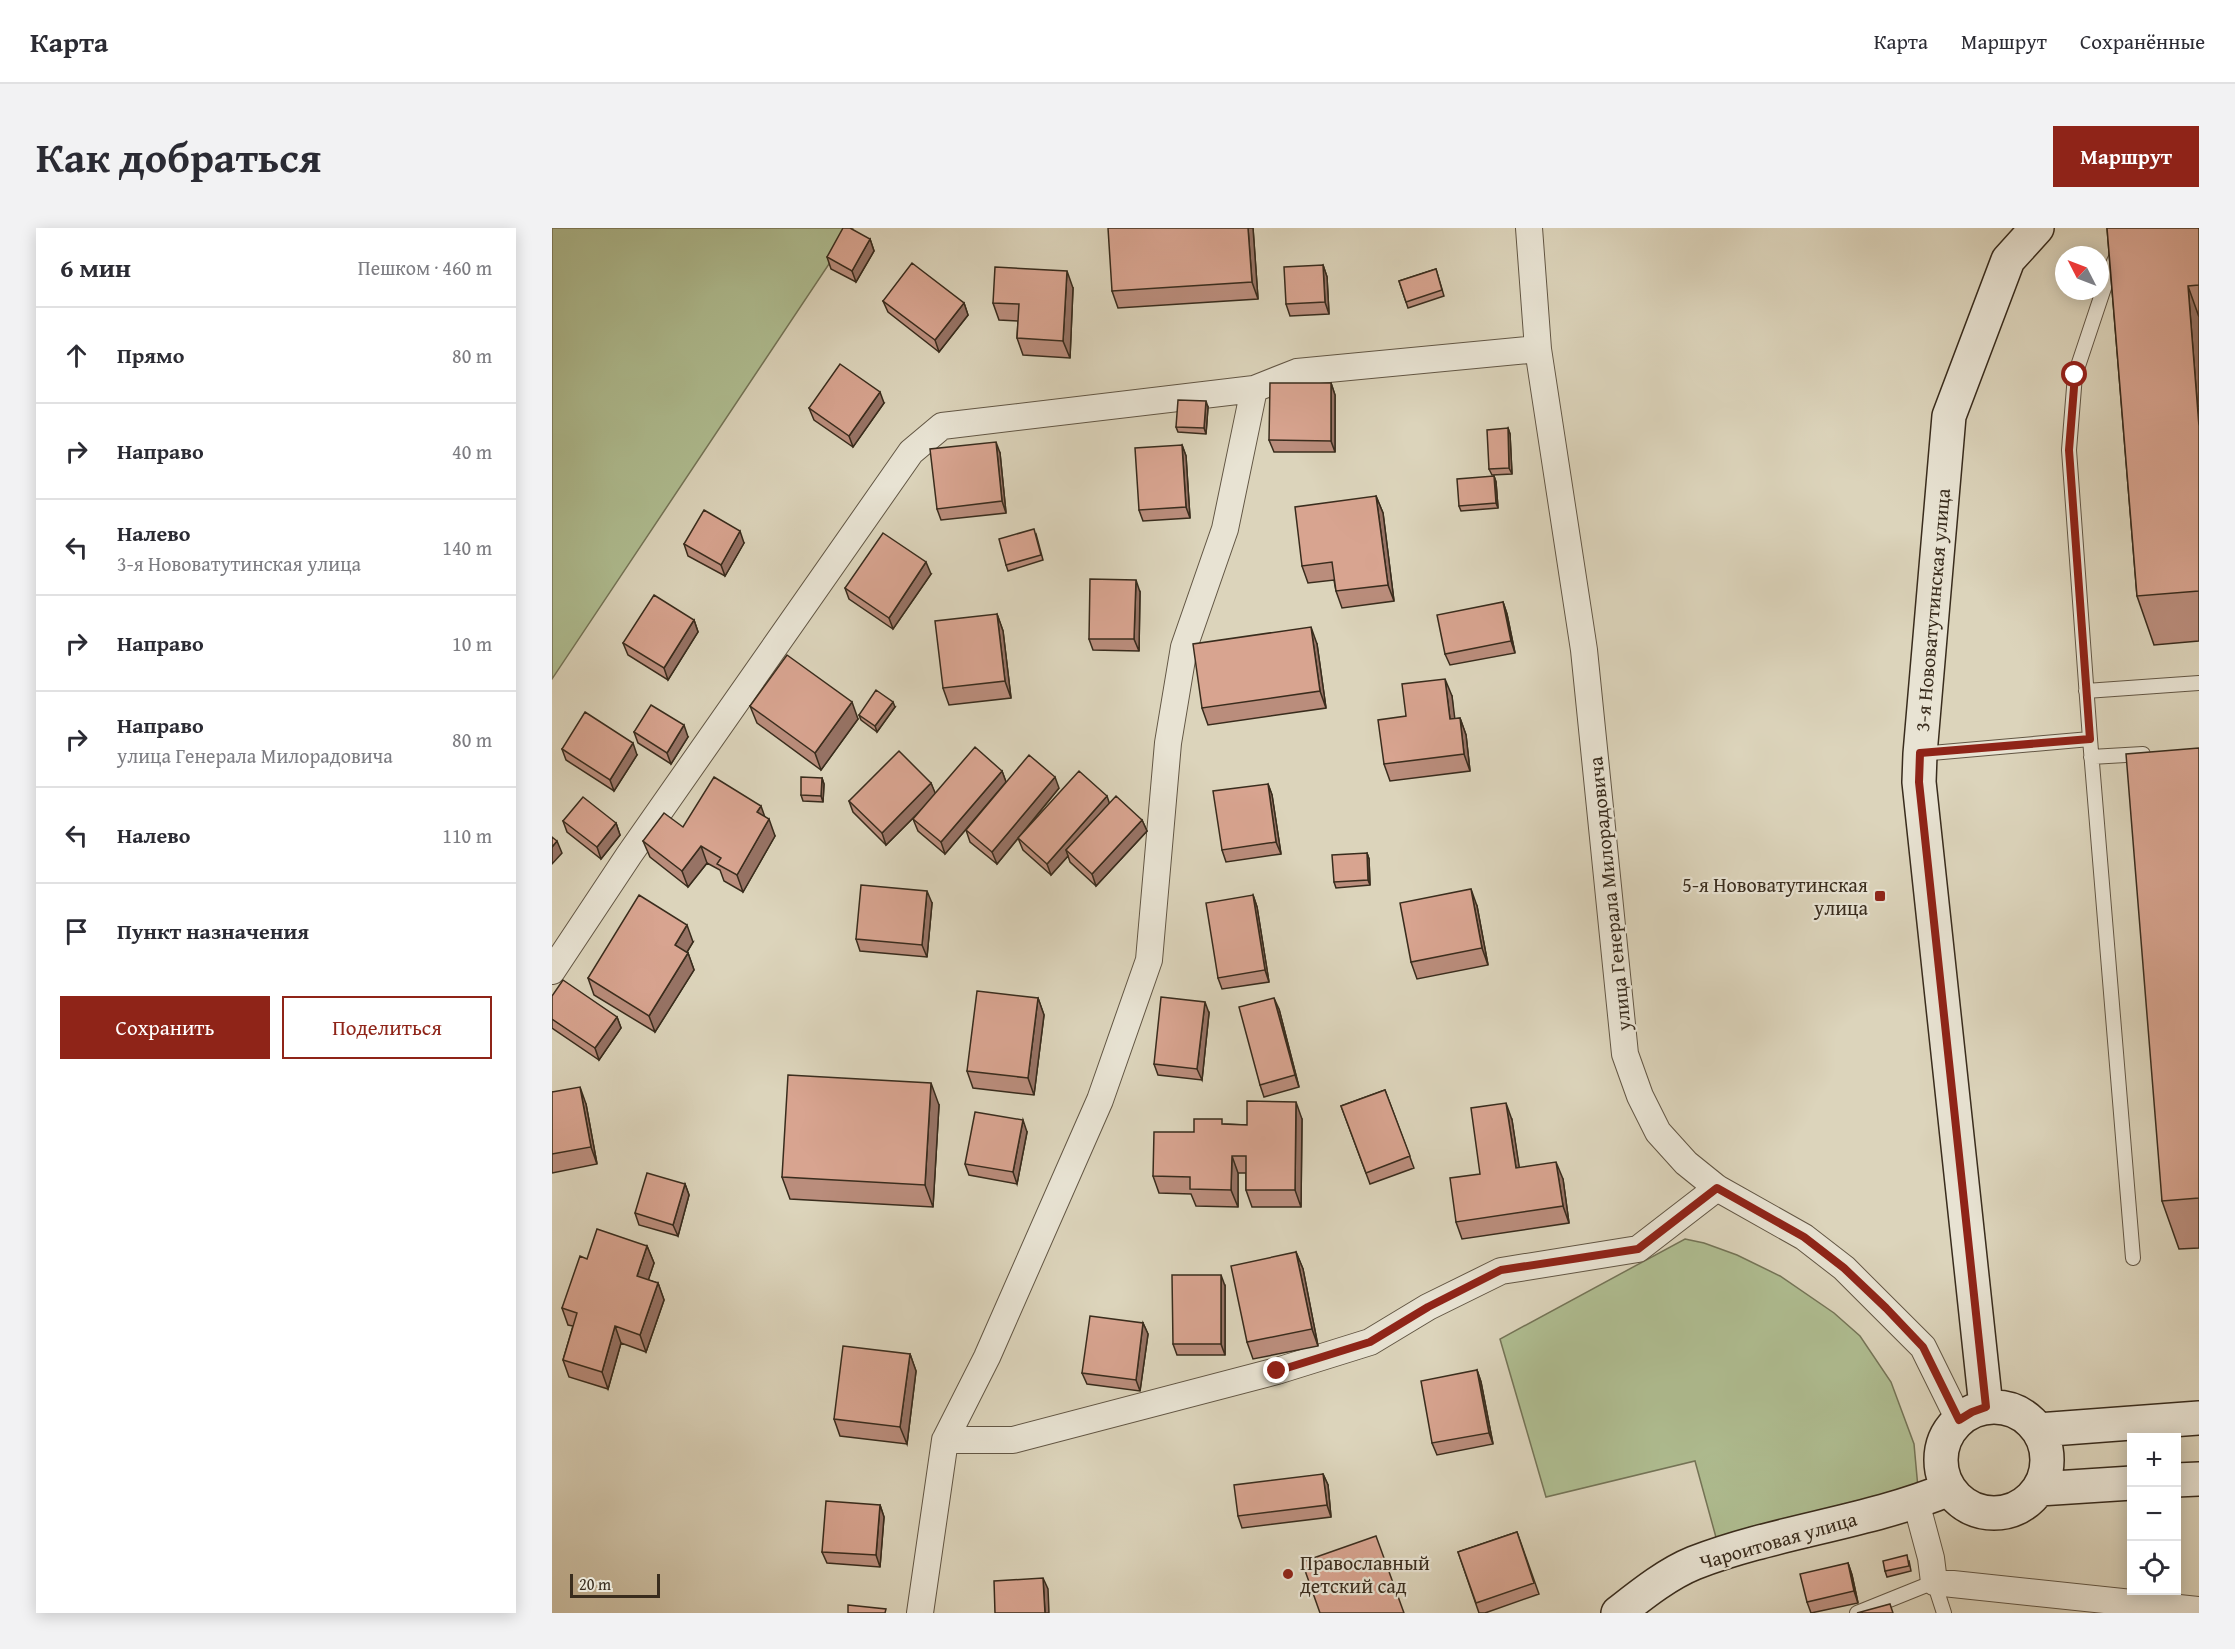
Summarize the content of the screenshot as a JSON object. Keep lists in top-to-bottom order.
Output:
{
  "streets": {
    "street": ["3-я Нововатутинская улица", "улица Генерала Милорадовича", "Чароитовая улица"]
  },
  "crossings": [
    ["3-я Нововатутинская улица", "улица Генерала Милорадовича"],
    ["3-я Нововатутинская улица", "Чароитовая улица"],
    ["улица Генерала Милорадовича", "Чароитовая улица"]
  ],
  "places": {
    "transit": ["5-я Нововатутинская улица"],
    "other": ["Православный детский сад"]
  },
  "scale_bar": "20 m",
  "north": "top left",
  "page": {
    "header": "Карта",
    "nav": ["Карта", "Маршрут", "Сохранённые"],
    "title": "Как добраться",
    "buttons": [
      "Маршрут",
      ["Сохранить", "Поделиться"]
    ],
    "heading": ["6 мин", "Пешком · 460 m"],
    "list": [
      ["Прямо", "80 m"],
      ["Направо", "40 m"],
      ["Налево", "3-я Нововатутинская улица", "140 m"],
      ["Направо", "10 m"],
      ["Направо", "улица Генерала Милорадовича", "80 m"],
      ["Налево", "110 m"],
      "Пункт назначения"
    ],
    "map_buttons": ["+", "−"],
    "scale": "20 m"
  }
}
